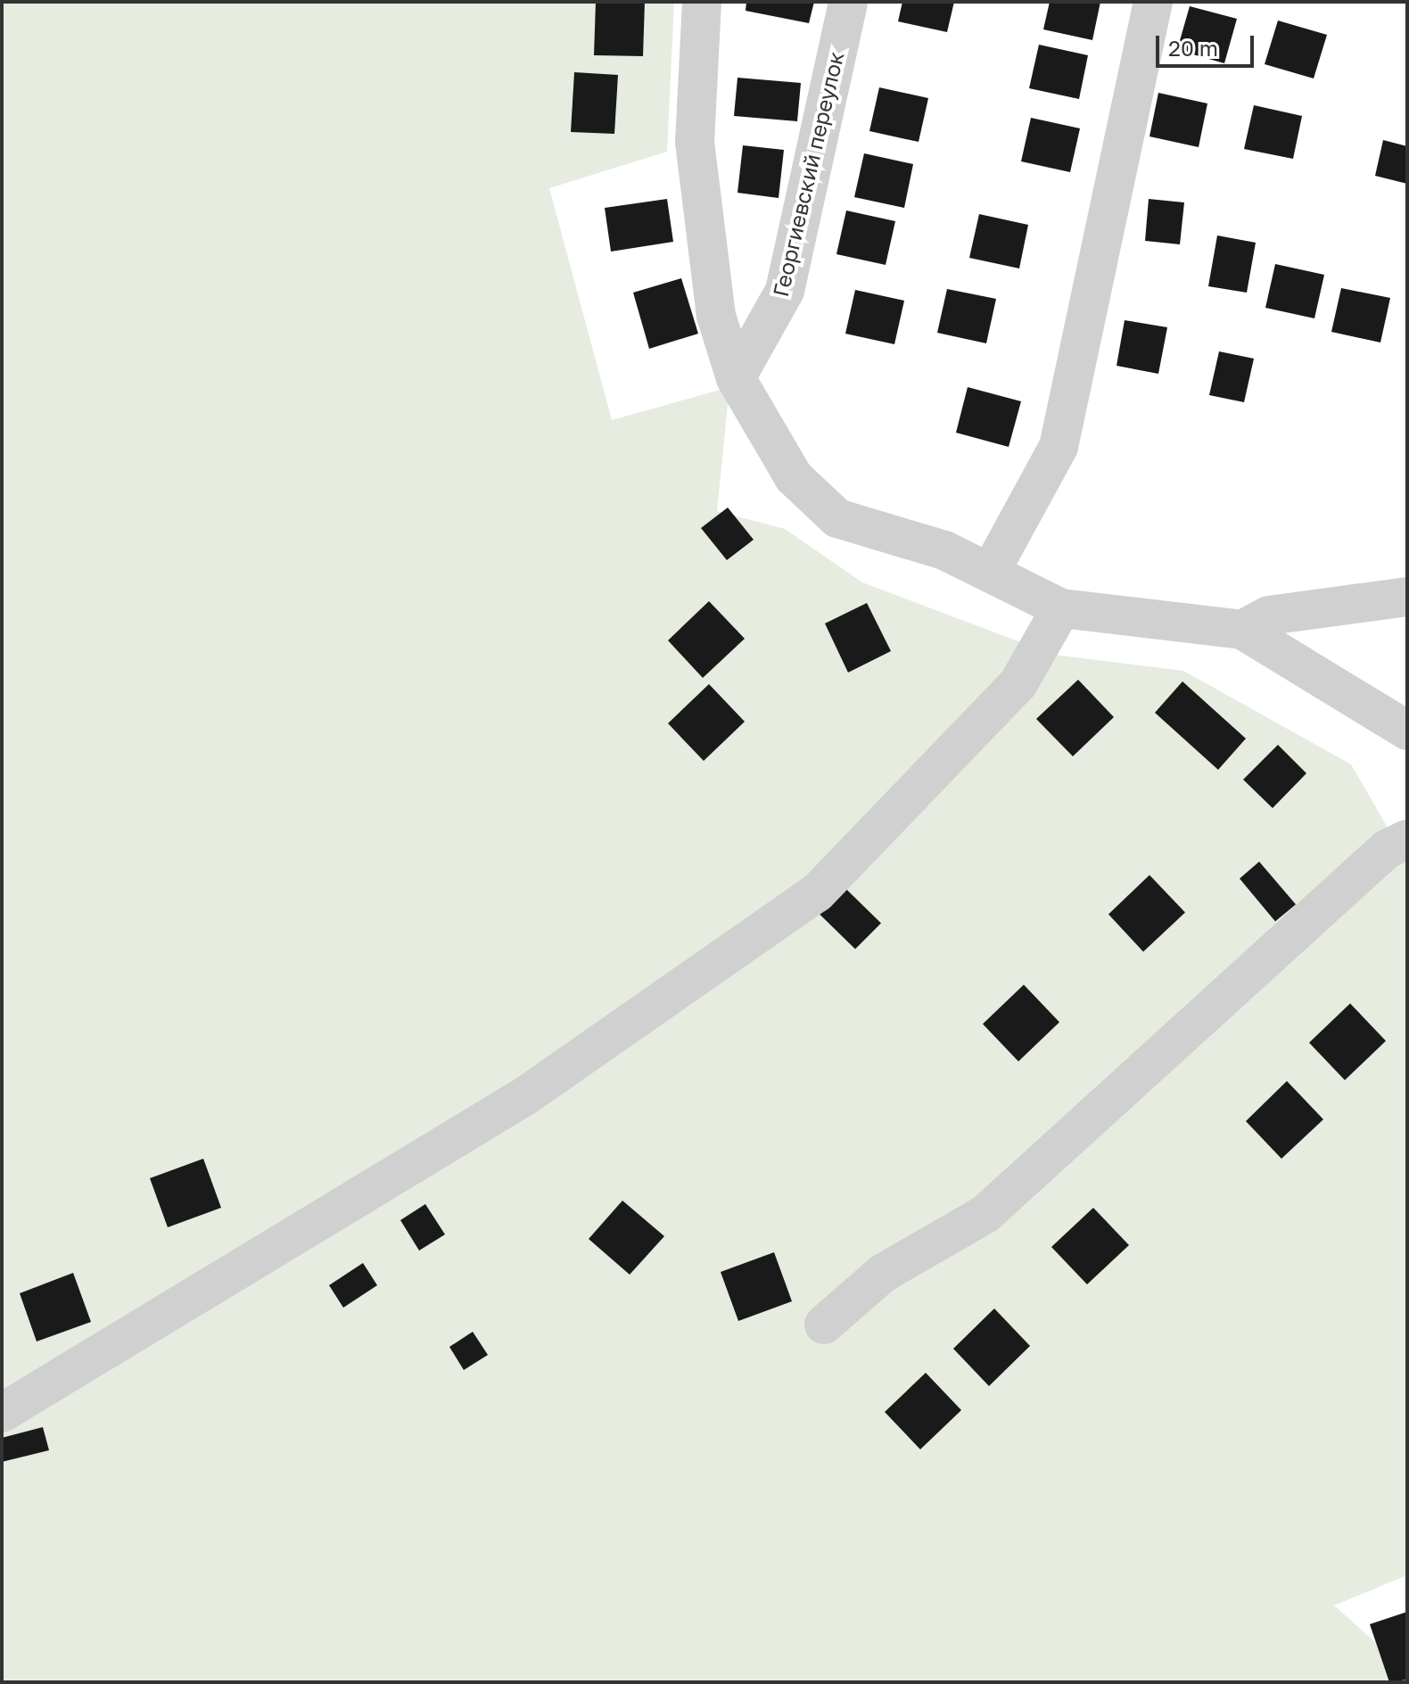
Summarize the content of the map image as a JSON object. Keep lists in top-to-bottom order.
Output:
{
  "streets": {
    "street": ["Георгиевский переулок"]
  },
  "scale_bar": "20 m"
}
